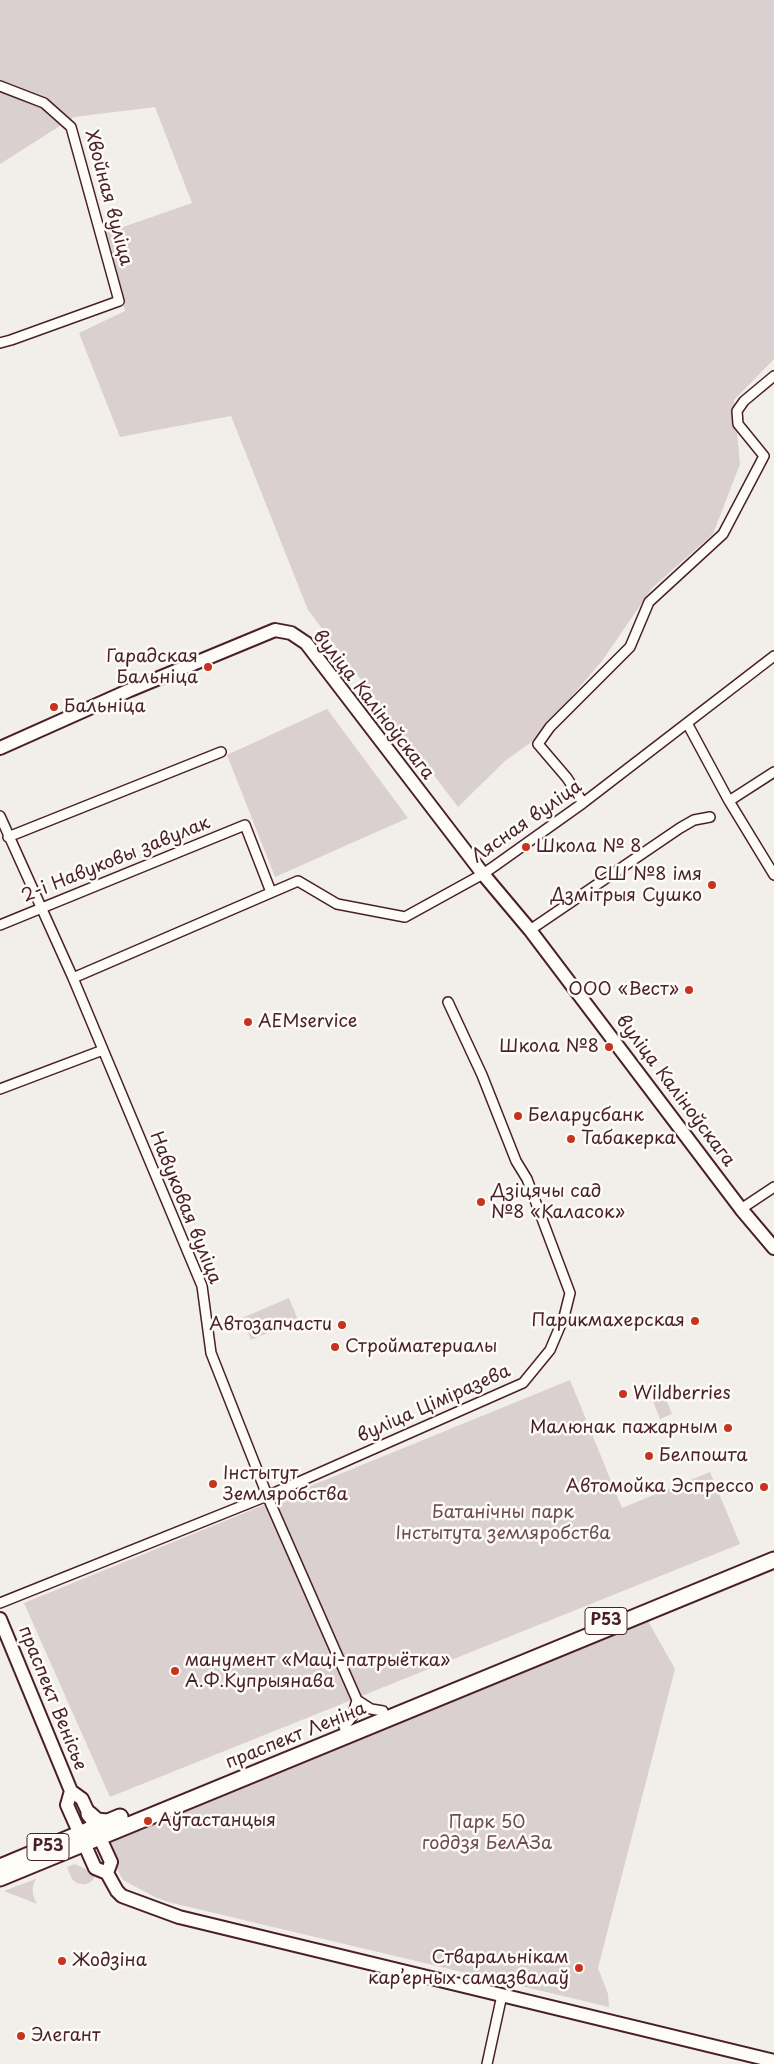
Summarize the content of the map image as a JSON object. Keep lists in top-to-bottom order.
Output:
{
  "streets": {
    "main road": ["Р53", "праспект Леніна"],
    "street": [
      "Хвойная вуліца",
      "вуліца Каліноўскага",
      "Лясная вуліца",
      "2-і Навуковы завулак",
      "Навуковая вуліца",
      "вуліца Ціміразева",
      "праспект Венісье"
    ]
  },
  "crossings": [
    ["вуліца Каліноўскага", "Лясная вуліца"],
    ["Лясная вуліца", "2-і Навуковы завулак"],
    ["2-і Навуковы завулак", "Навуковая вуліца"],
    ["Навуковая вуліца", "вуліца Ціміразева"],
    ["праспект Венісье", "праспект Леніна"]
  ],
  "parks": ["Батанічны парк Інстытута земляробства", "Парк 50 годдзя БелАЗа"],
  "places": [
    "Гарадская Бальніца",
    "Бальніца",
    "Школа № 8",
    "СШ №8 імя Дзмітрыя Сушко",
    "ООО «Вест»",
    "AEMservice",
    "Школа №8",
    "Беларусбанк",
    "Табакерка",
    "Дзіцячы сад №8 «Каласок»",
    "Парикмахерская",
    "Автозапчасти",
    "Стройматериалы",
    "Wildberries",
    "Малюнак пажарным",
    "Белпошта",
    "Інстытут Земляробства",
    "Автомойка Эспрессо",
    "манумент «Маці-патрыётка» А.Ф.Купрыянава",
    "Аўтастанцыя",
    "Жодзіна",
    "Стваральнікам карʼерных самазвалаў",
    "Элегант"
  ]
}
